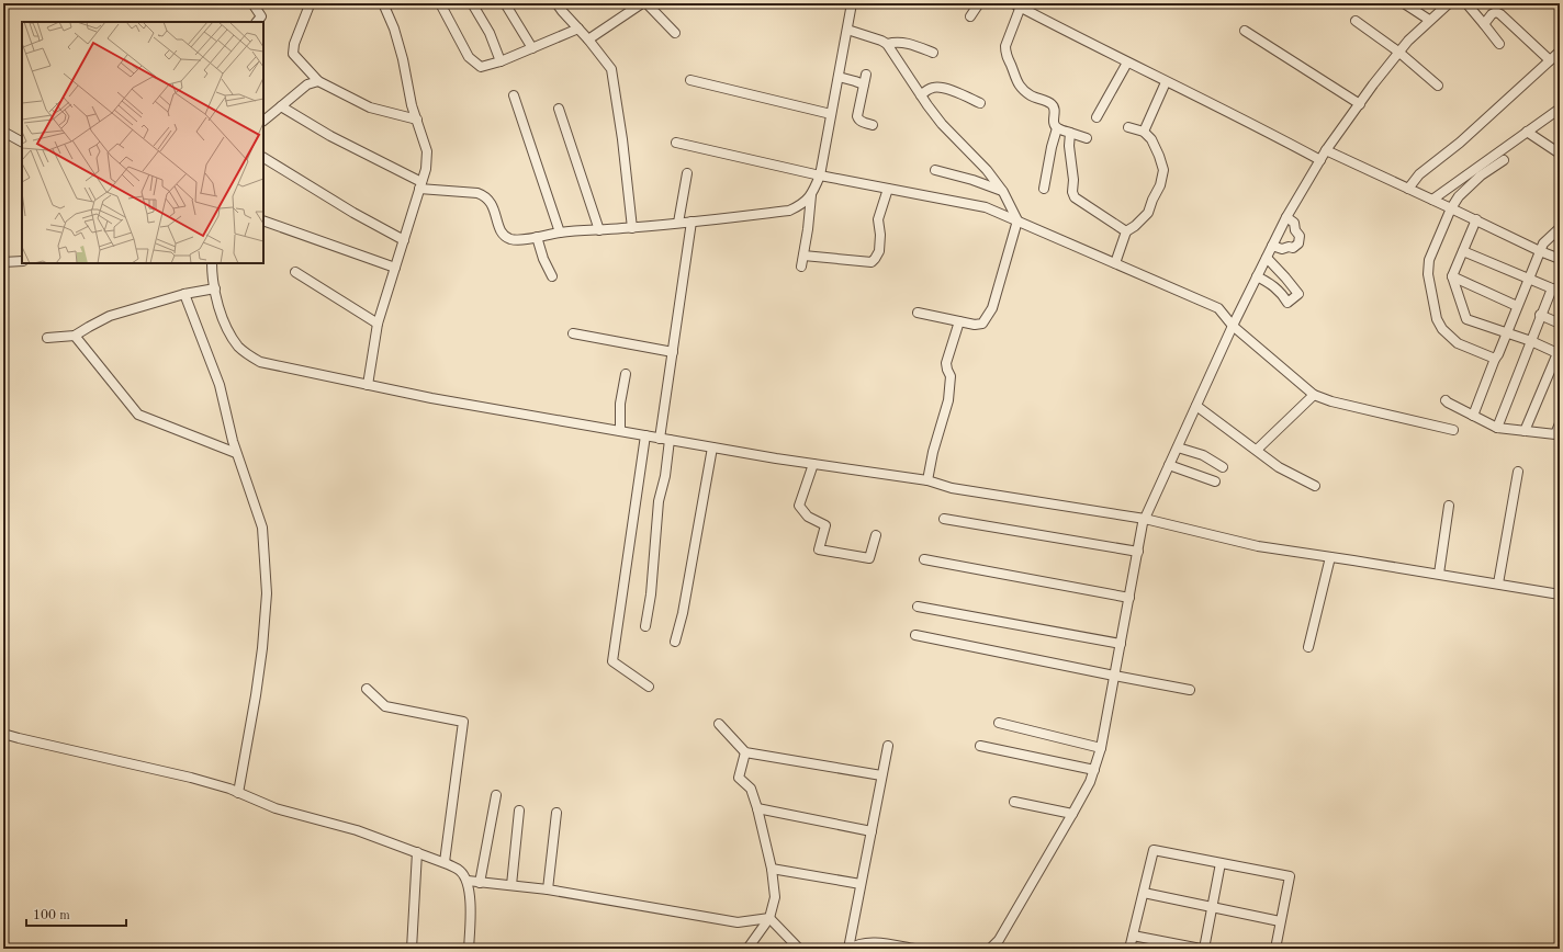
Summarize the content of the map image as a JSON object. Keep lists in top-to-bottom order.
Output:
{
  "scale_bar": "100 m"
}
